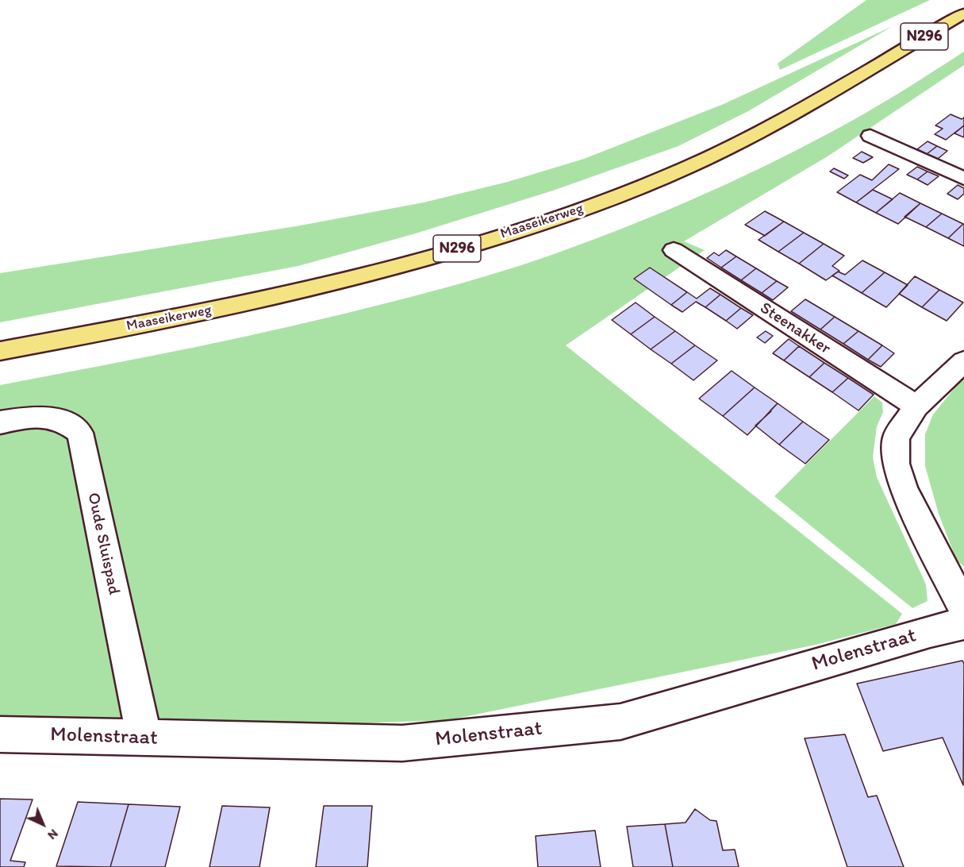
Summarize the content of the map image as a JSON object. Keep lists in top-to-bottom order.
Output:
{
  "streets": {
    "main road": ["N296", "Maaseikerweg"],
    "street": ["Steenakker", "Oude Sluispad", "Molenstraat"]
  },
  "crossings": [
    ["Oude Sluispad", "Molenstraat"]
  ],
  "north": "bottom right"
}
